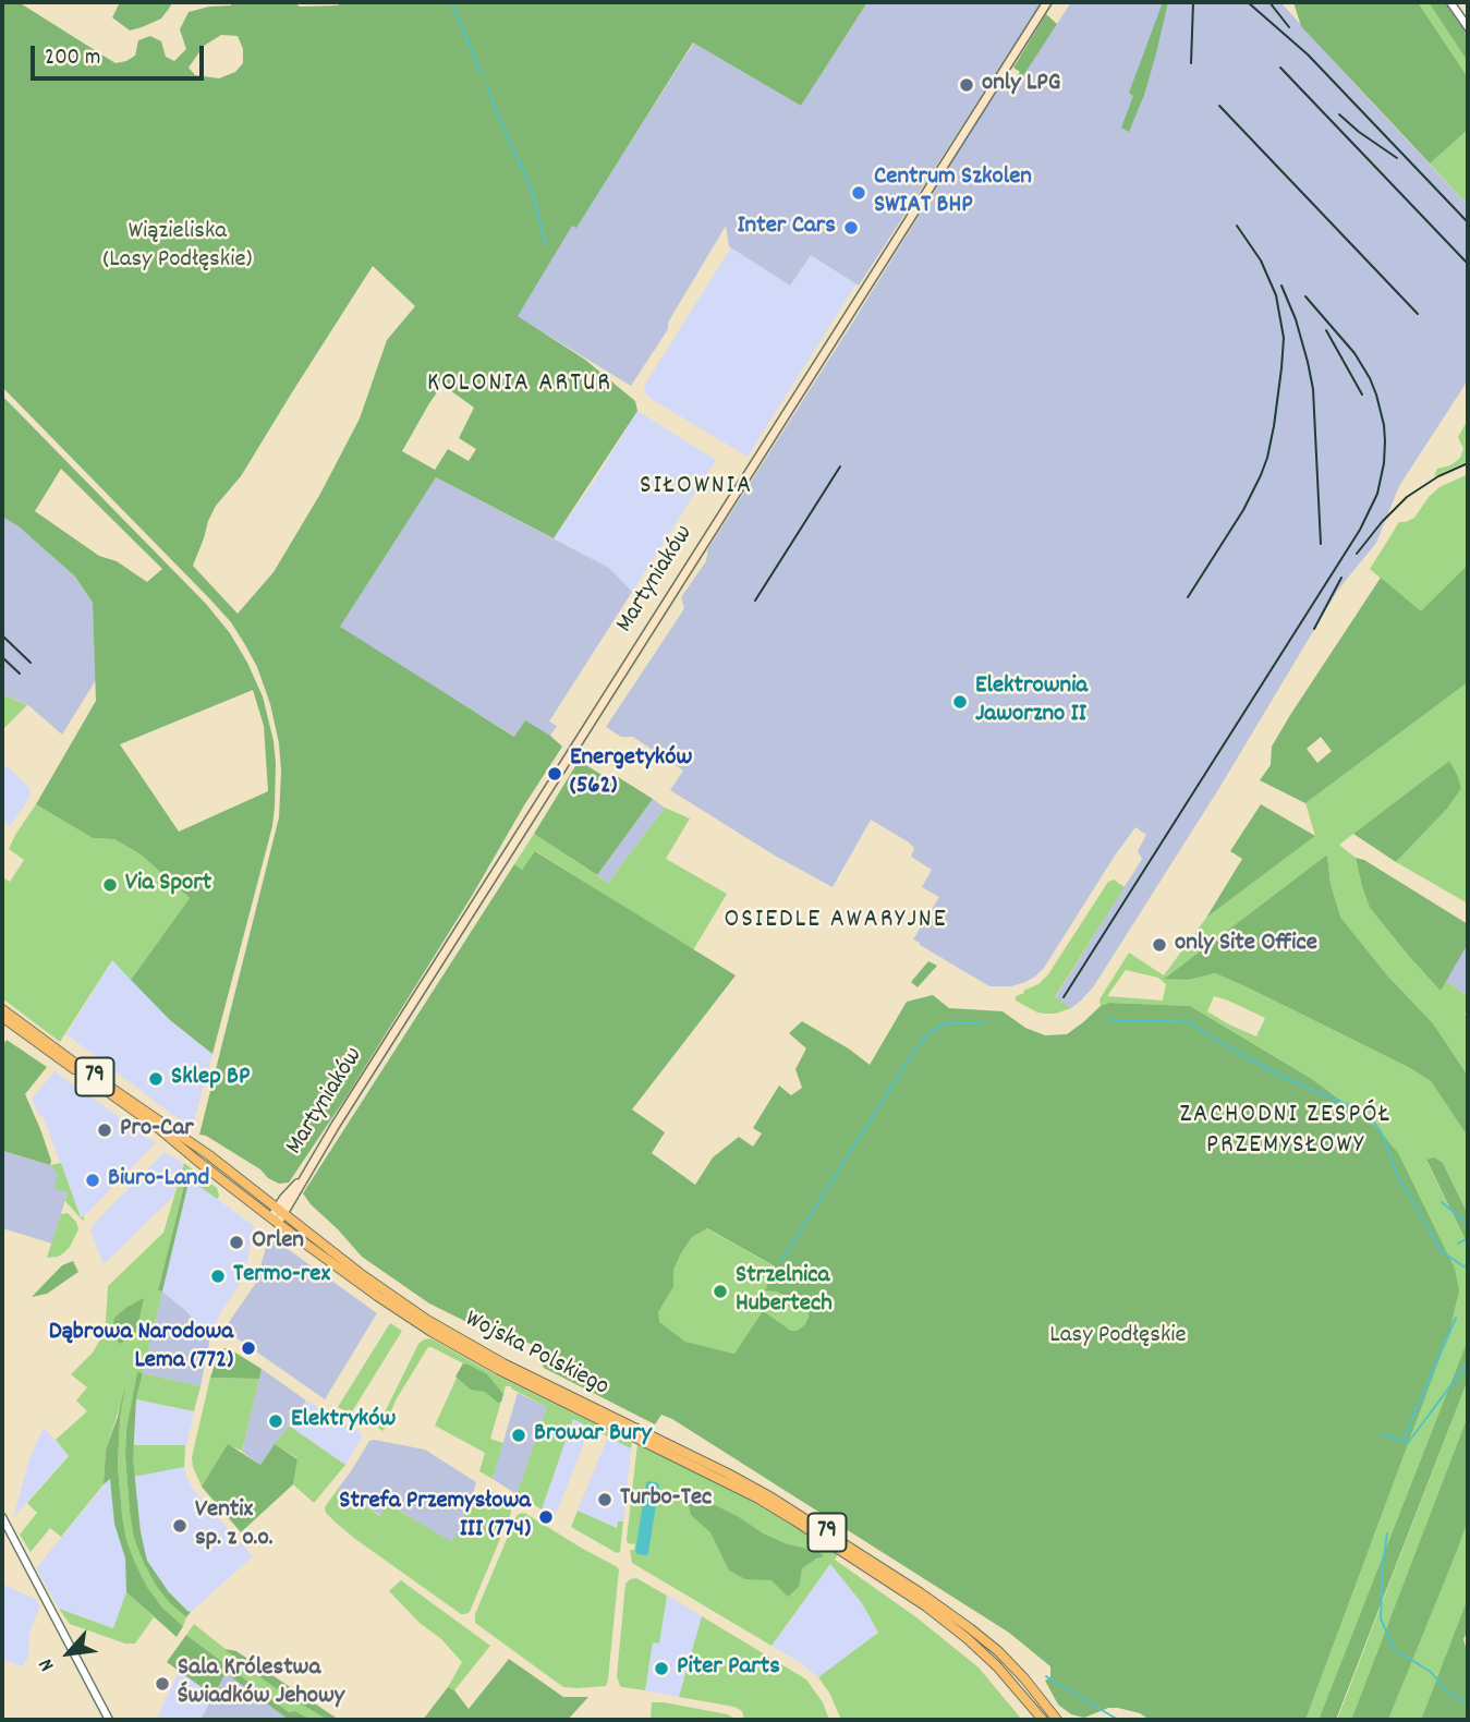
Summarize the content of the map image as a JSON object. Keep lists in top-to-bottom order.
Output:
{
  "streets": {
    "main road": ["Martyniaków", "79", "Wojska Polskiego"]
  },
  "crossings": [
    ["Martyniaków", "Wojska Polskiego"]
  ],
  "districts": [
    "KOLONIA ARTUR",
    "SIŁOWNIA",
    "OSIEDLE AWARYJNE",
    "ZACHODNI ZESPÓŁ PRZEMYSŁOWY"
  ],
  "parks": ["Wiązieliska (Lasy Podłęskie)", "Lasy Podłęskie"],
  "places": [
    "only LPG",
    "Centrum Szkolen SWIAT BHP",
    "Inter Cars",
    "Elektrownia Jaworzno II",
    "Energetyków (562)",
    "Via Sport",
    "only Site Office",
    "Sklep BP",
    "Pro-Car",
    "Biuro-Land",
    "Orlen",
    "Termo-rex",
    "Strzelnica Hubertech",
    "Dąbrowa Narodowa Lema (772)",
    "Elektryków",
    "Browar Bury",
    "Turbo-Tec",
    "Strefa Przemysłowa III (774)",
    "Ventix sp. z o.o.",
    "Piter Parts",
    "Sala Królestwa Świadków Jehowy"
  ],
  "scale_bar": "200 m",
  "north": "bottom left"
}
